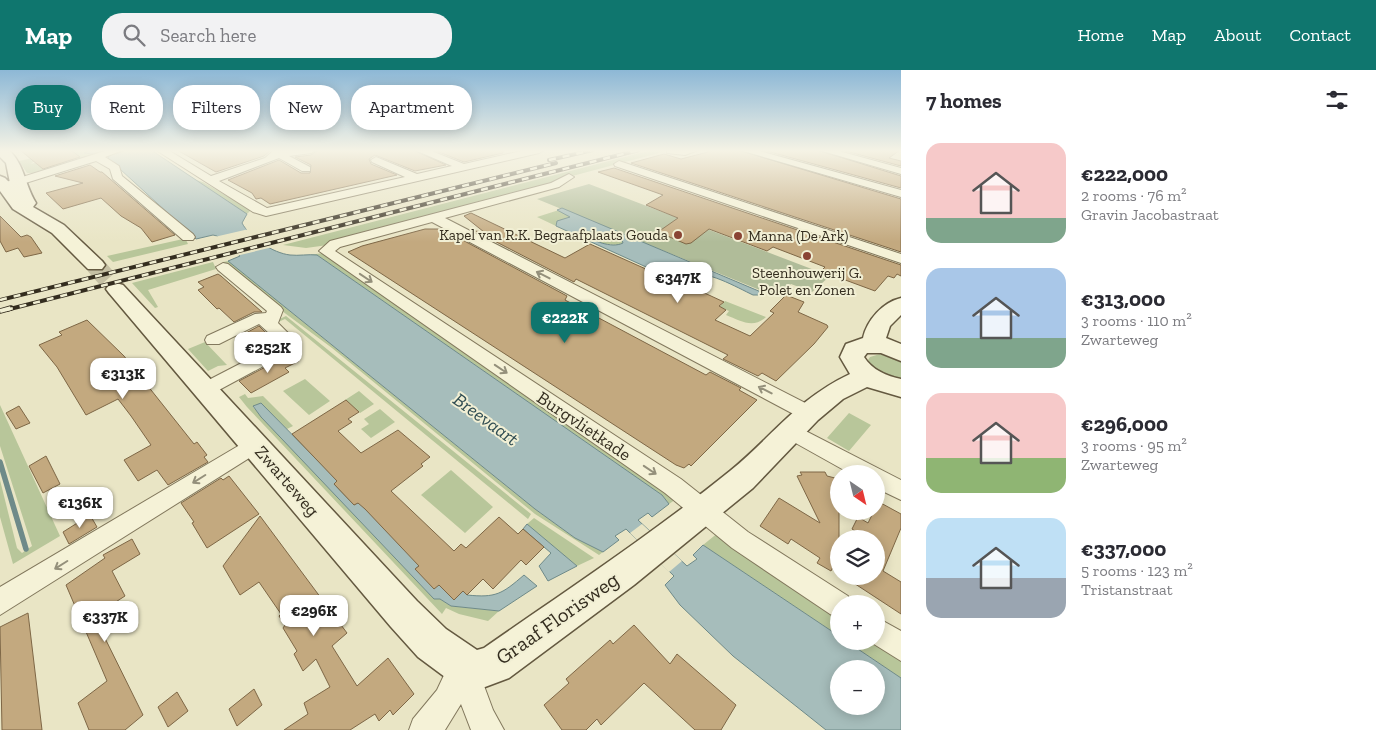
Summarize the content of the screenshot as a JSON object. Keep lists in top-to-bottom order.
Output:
{
  "streets": {
    "main road": ["Zwarteweg", "Graaf Florisweg"],
    "street": ["Burgvlietkade"]
  },
  "crossings": [
    ["Burgvlietkade", "Graaf Florisweg"],
    ["Zwarteweg", "Graaf Florisweg"]
  ],
  "water": ["Breevaart"],
  "places": ["Kapel van R.K. Begraafplaats Gouda", "Manna (De Ark)", "Steenhouwerij G. Polet en Zonen"],
  "north": "bottom right",
  "page": {
    "header": "Map",
    "search": "Search here",
    "nav": [
      "Home",
      "Map",
      "About",
      "Contact"
    ],
    "heading": "7 homes",
    "chip": [
      "Buy",
      "Rent",
      "Filters",
      "New",
      "Apartment"
    ],
    "list": [
      {
        "name": "€222,000",
        "note": "2 rooms · 76 m² · Gravin Jacobastraat"
      },
      {
        "name": "€313,000",
        "note": "3 rooms · 110 m² · Zwarteweg"
      },
      {
        "name": "€296,000",
        "note": "3 rooms · 95 m² · Zwarteweg"
      },
      {
        "name": "€337,000",
        "note": "5 rooms · 123 m² · Tristanstraat"
      }
    ],
    "price": [
      "€347K",
      "€222K",
      "€252K",
      "€313K",
      "€136K",
      "€296K",
      "€337K"
    ],
    "map_buttons": ["+", "−"]
  }
}
